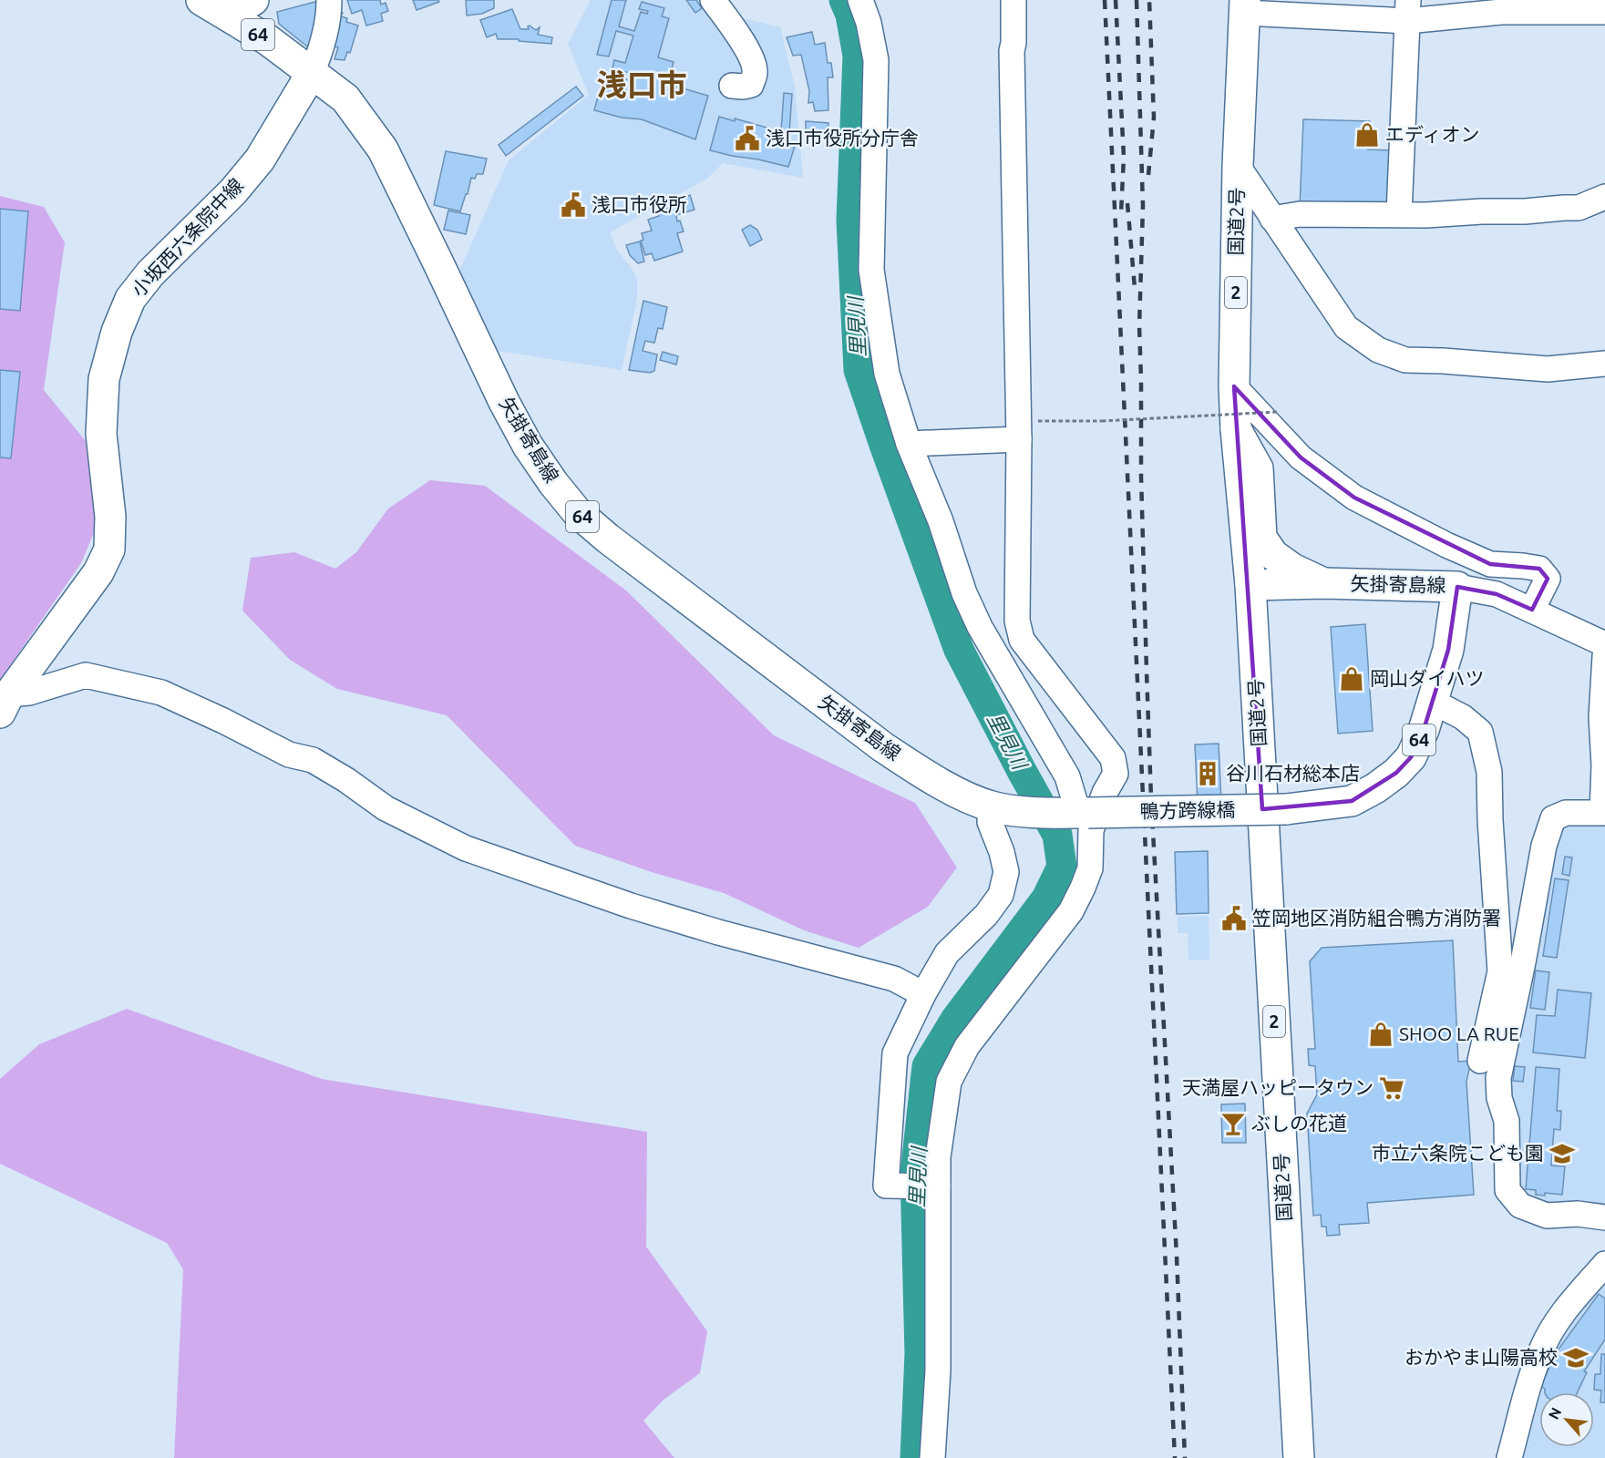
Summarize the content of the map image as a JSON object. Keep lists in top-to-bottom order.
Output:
{
  "streets": {
    "main road": [
      "64",
      "国道2号",
      "小坂西六条院中線",
      "2",
      "矢掛寄島線",
      "鴨方跨線橋"
    ]
  },
  "crossings": [
    ["国道2号", "矢掛寄島線"],
    ["小坂西六条院中線", "矢掛寄島線"],
    ["矢掛寄島線", "鴨方跨線橋"]
  ],
  "districts": ["浅口市"],
  "water": ["里見川"],
  "places": {
    "shop": ["エディオン", "岡山ダイハツ", "SHOO LA RUE"],
    "public building": ["浅口市役所分庁舎", "浅口市役所", "笠岡地区消防組合鴨方消防署"],
    "building": ["谷川石材総本店"],
    "supermarket": ["天満屋ハッピータウン"],
    "bar": ["ぶしの花道"],
    "school or university": ["市立六条院こども園", "おかやま山陽高校"]
  },
  "north": "top left"
}
